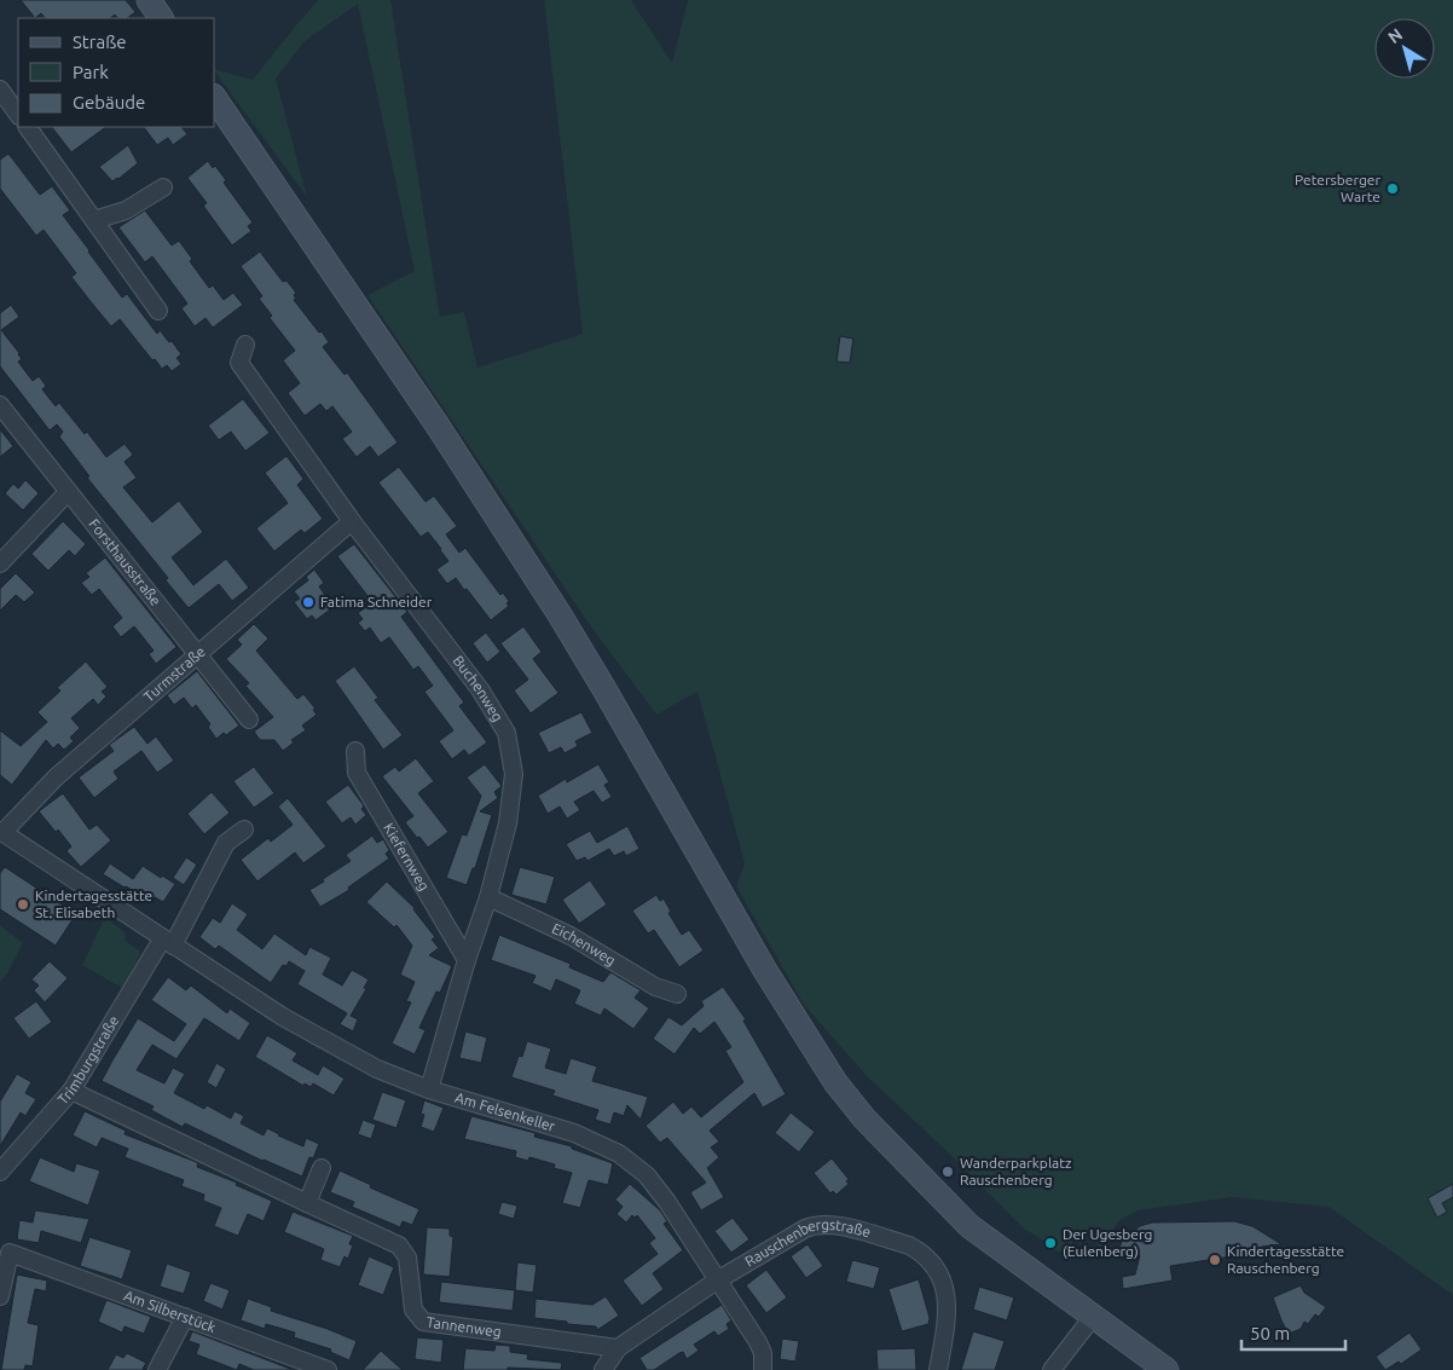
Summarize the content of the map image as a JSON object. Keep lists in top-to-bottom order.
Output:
{
  "streets": {
    "street": [
      "Forsthausstraße",
      "Turmstraße",
      "Buchenweg",
      "Kiefernweg",
      "Eichenweg",
      "Trimburgstraße",
      "Am Felsenkeller",
      "Rauschenbergstraße",
      "Am Silberstück",
      "Tannenweg"
    ]
  },
  "crossings": [
    ["Forsthausstraße", "Turmstraße"],
    ["Turmstraße", "Buchenweg"],
    ["Turmstraße", "Am Felsenkeller"],
    ["Buchenweg", "Kiefernweg"],
    ["Buchenweg", "Eichenweg"],
    ["Buchenweg", "Am Felsenkeller"],
    ["Trimburgstraße", "Am Felsenkeller"],
    ["Trimburgstraße", "Tannenweg"],
    ["Am Felsenkeller", "Rauschenbergstraße"],
    ["Rauschenbergstraße", "Tannenweg"]
  ],
  "places": [
    "Petersberger Warte",
    "Fatima Schneider",
    "Kindertagesstätte St. Elisabeth",
    "Wanderparkplatz Rauschenberg",
    "Der Ugesberg (Eulenberg)",
    "Kindertagesstätte Rauschenberg"
  ],
  "legend": ["Straße", "Park", "Gebäude"],
  "scale_bar": "50 m",
  "north": "top left"
}
